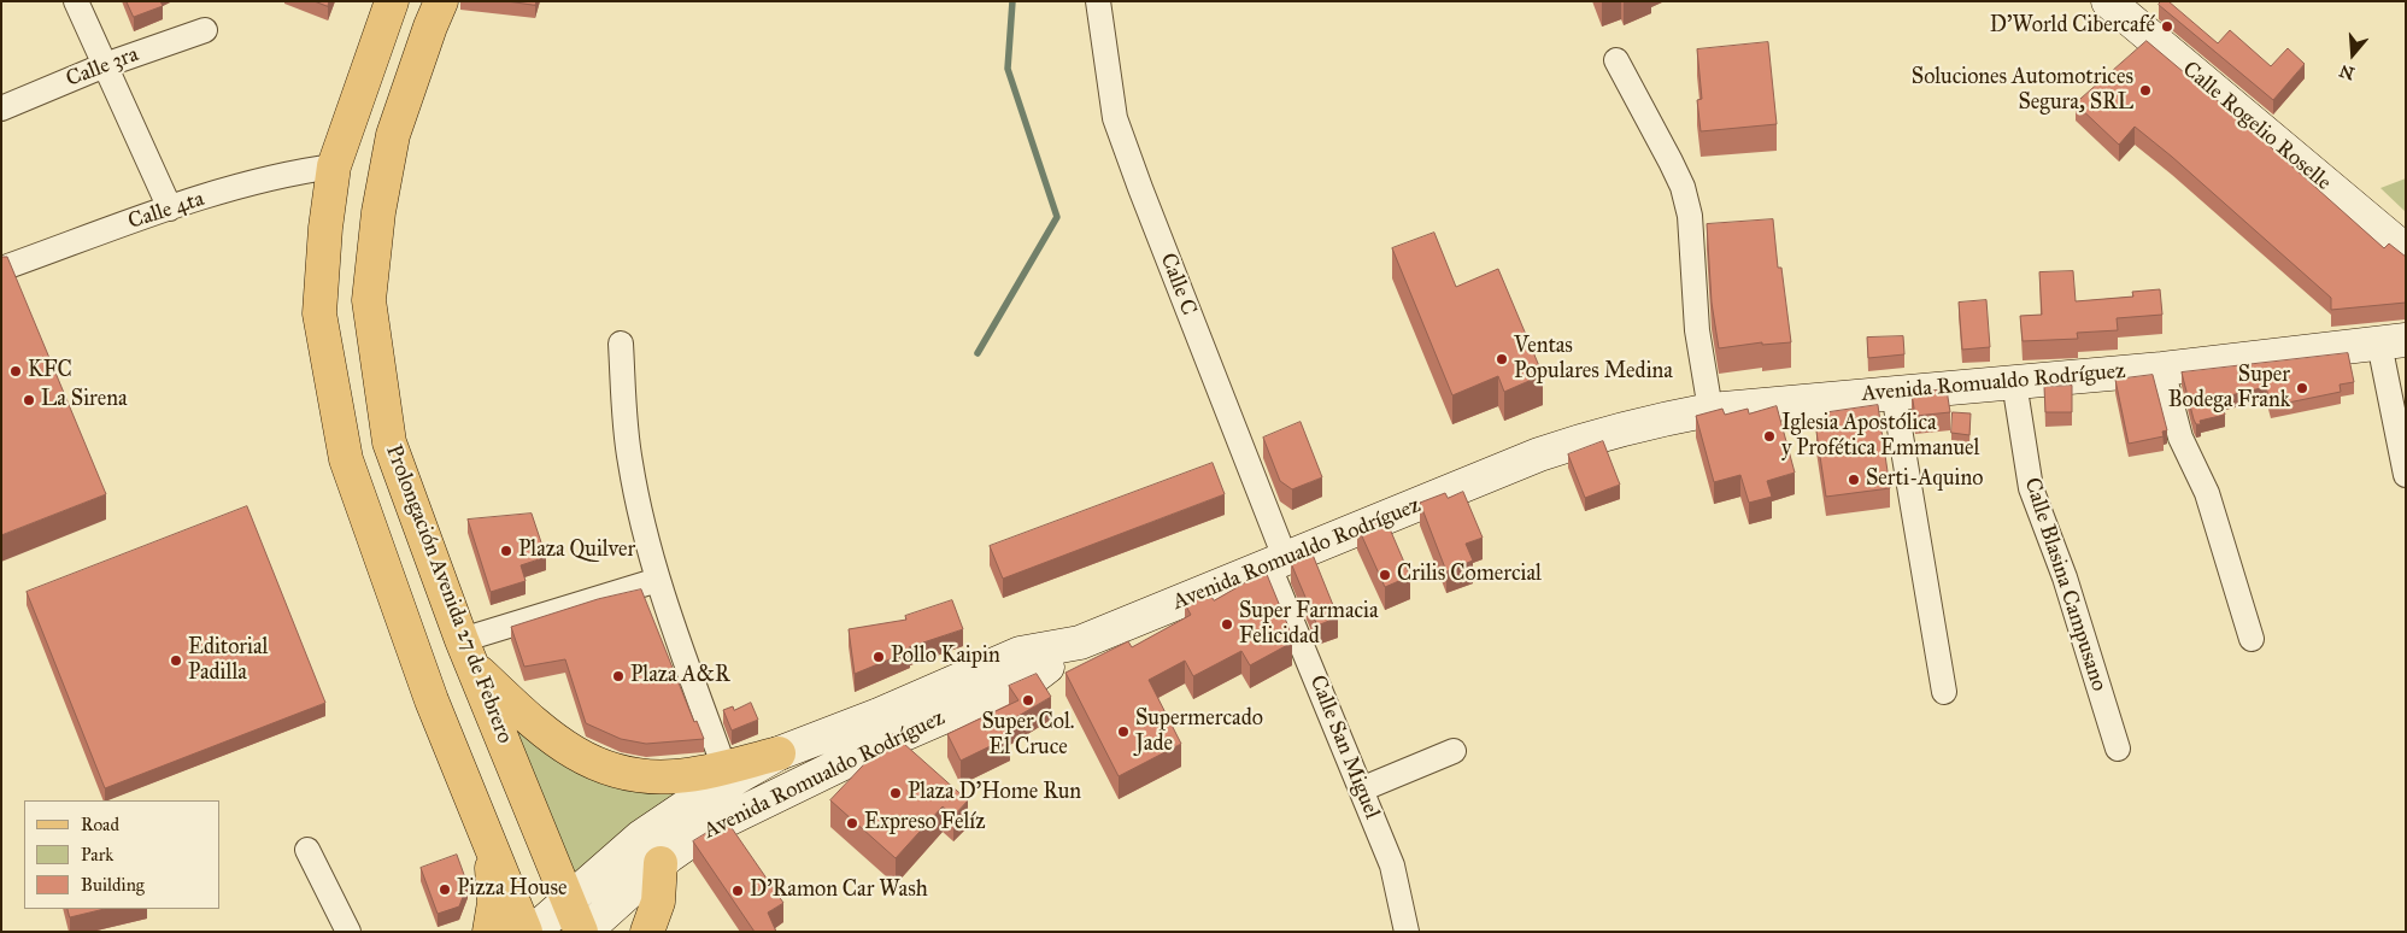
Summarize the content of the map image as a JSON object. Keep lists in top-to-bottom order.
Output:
{
  "streets": {
    "main road": ["Calle Rogelio Roselle", "Avenida Romualdo Rodríguez", "Prolongación Avenida 27 de Febrero"],
    "street": [
      "Calle 3ra",
      "Calle 4ta",
      "Calle C",
      "Calle Blasina Campusano",
      "Calle San Miguel"
    ]
  },
  "crossings": [
    ["Calle C", "Avenida Romualdo Rodríguez"],
    ["Calle C", "Calle San Miguel"],
    ["Avenida Romualdo Rodríguez", "Calle Blasina Campusano"],
    ["Avenida Romualdo Rodríguez", "Prolongación Avenida 27 de Febrero"],
    ["Avenida Romualdo Rodríguez", "Calle San Miguel"]
  ],
  "places": [
    "D'World Cibercafé",
    "Soluciones Automotrices Segura, SRL",
    "Ventas Populares Medina",
    "KFC",
    "Super Bodega Frank",
    "La Sirena",
    "Iglesia Apostólica y Profética Emmanuel",
    "Serti-Aquino",
    "Plaza Quilver",
    "Crilis Comercial",
    "Super Farmacia Felicidad",
    "Pollo Kaipin",
    "Editorial Padilla",
    "Plaza A&R",
    "Super Col. El Cruce",
    "Supermercado Jade",
    "Plaza D'Home Run",
    "Expreso Felíz",
    "Pizza House",
    "D'Ramon Car Wash"
  ],
  "legend": ["Road", "Park", "Building"],
  "north": "bottom"
}
